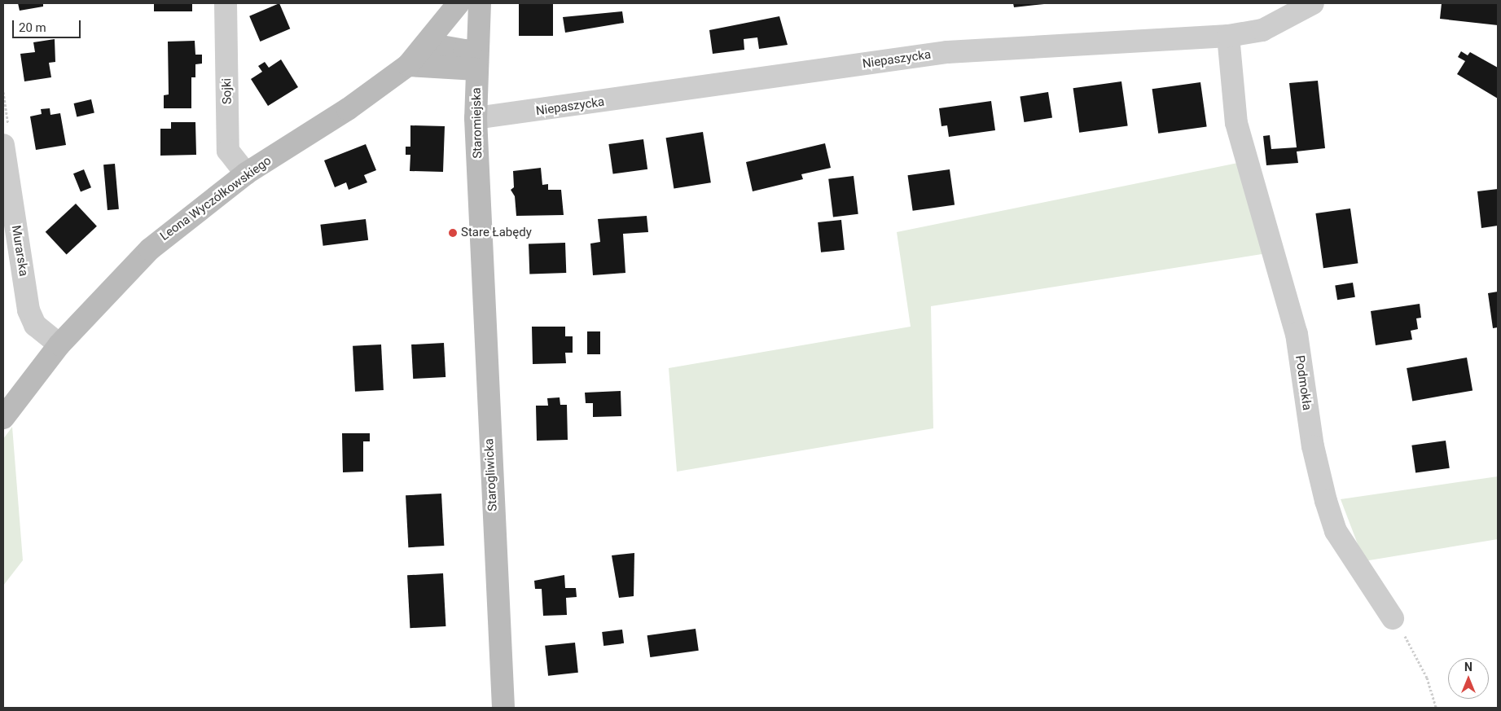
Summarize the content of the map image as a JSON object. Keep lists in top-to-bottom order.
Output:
{
  "streets": {
    "street": [
      "Niepaszycka",
      "Sojki",
      "Staromiejska",
      "Leona Wyczółkowskiego",
      "Murarska",
      "Podmokła",
      "Starogliwicka"
    ]
  },
  "crossings": [
    ["Niepaszycka", "Staromiejska"],
    ["Niepaszycka", "Podmokła"],
    ["Sojki", "Leona Wyczółkowskiego"],
    ["Staromiejska", "Starogliwicka"],
    ["Leona Wyczółkowskiego", "Murarska"]
  ],
  "places": ["Stare Łabędy"],
  "scale_bar": "20 m",
  "north": "top"
}
